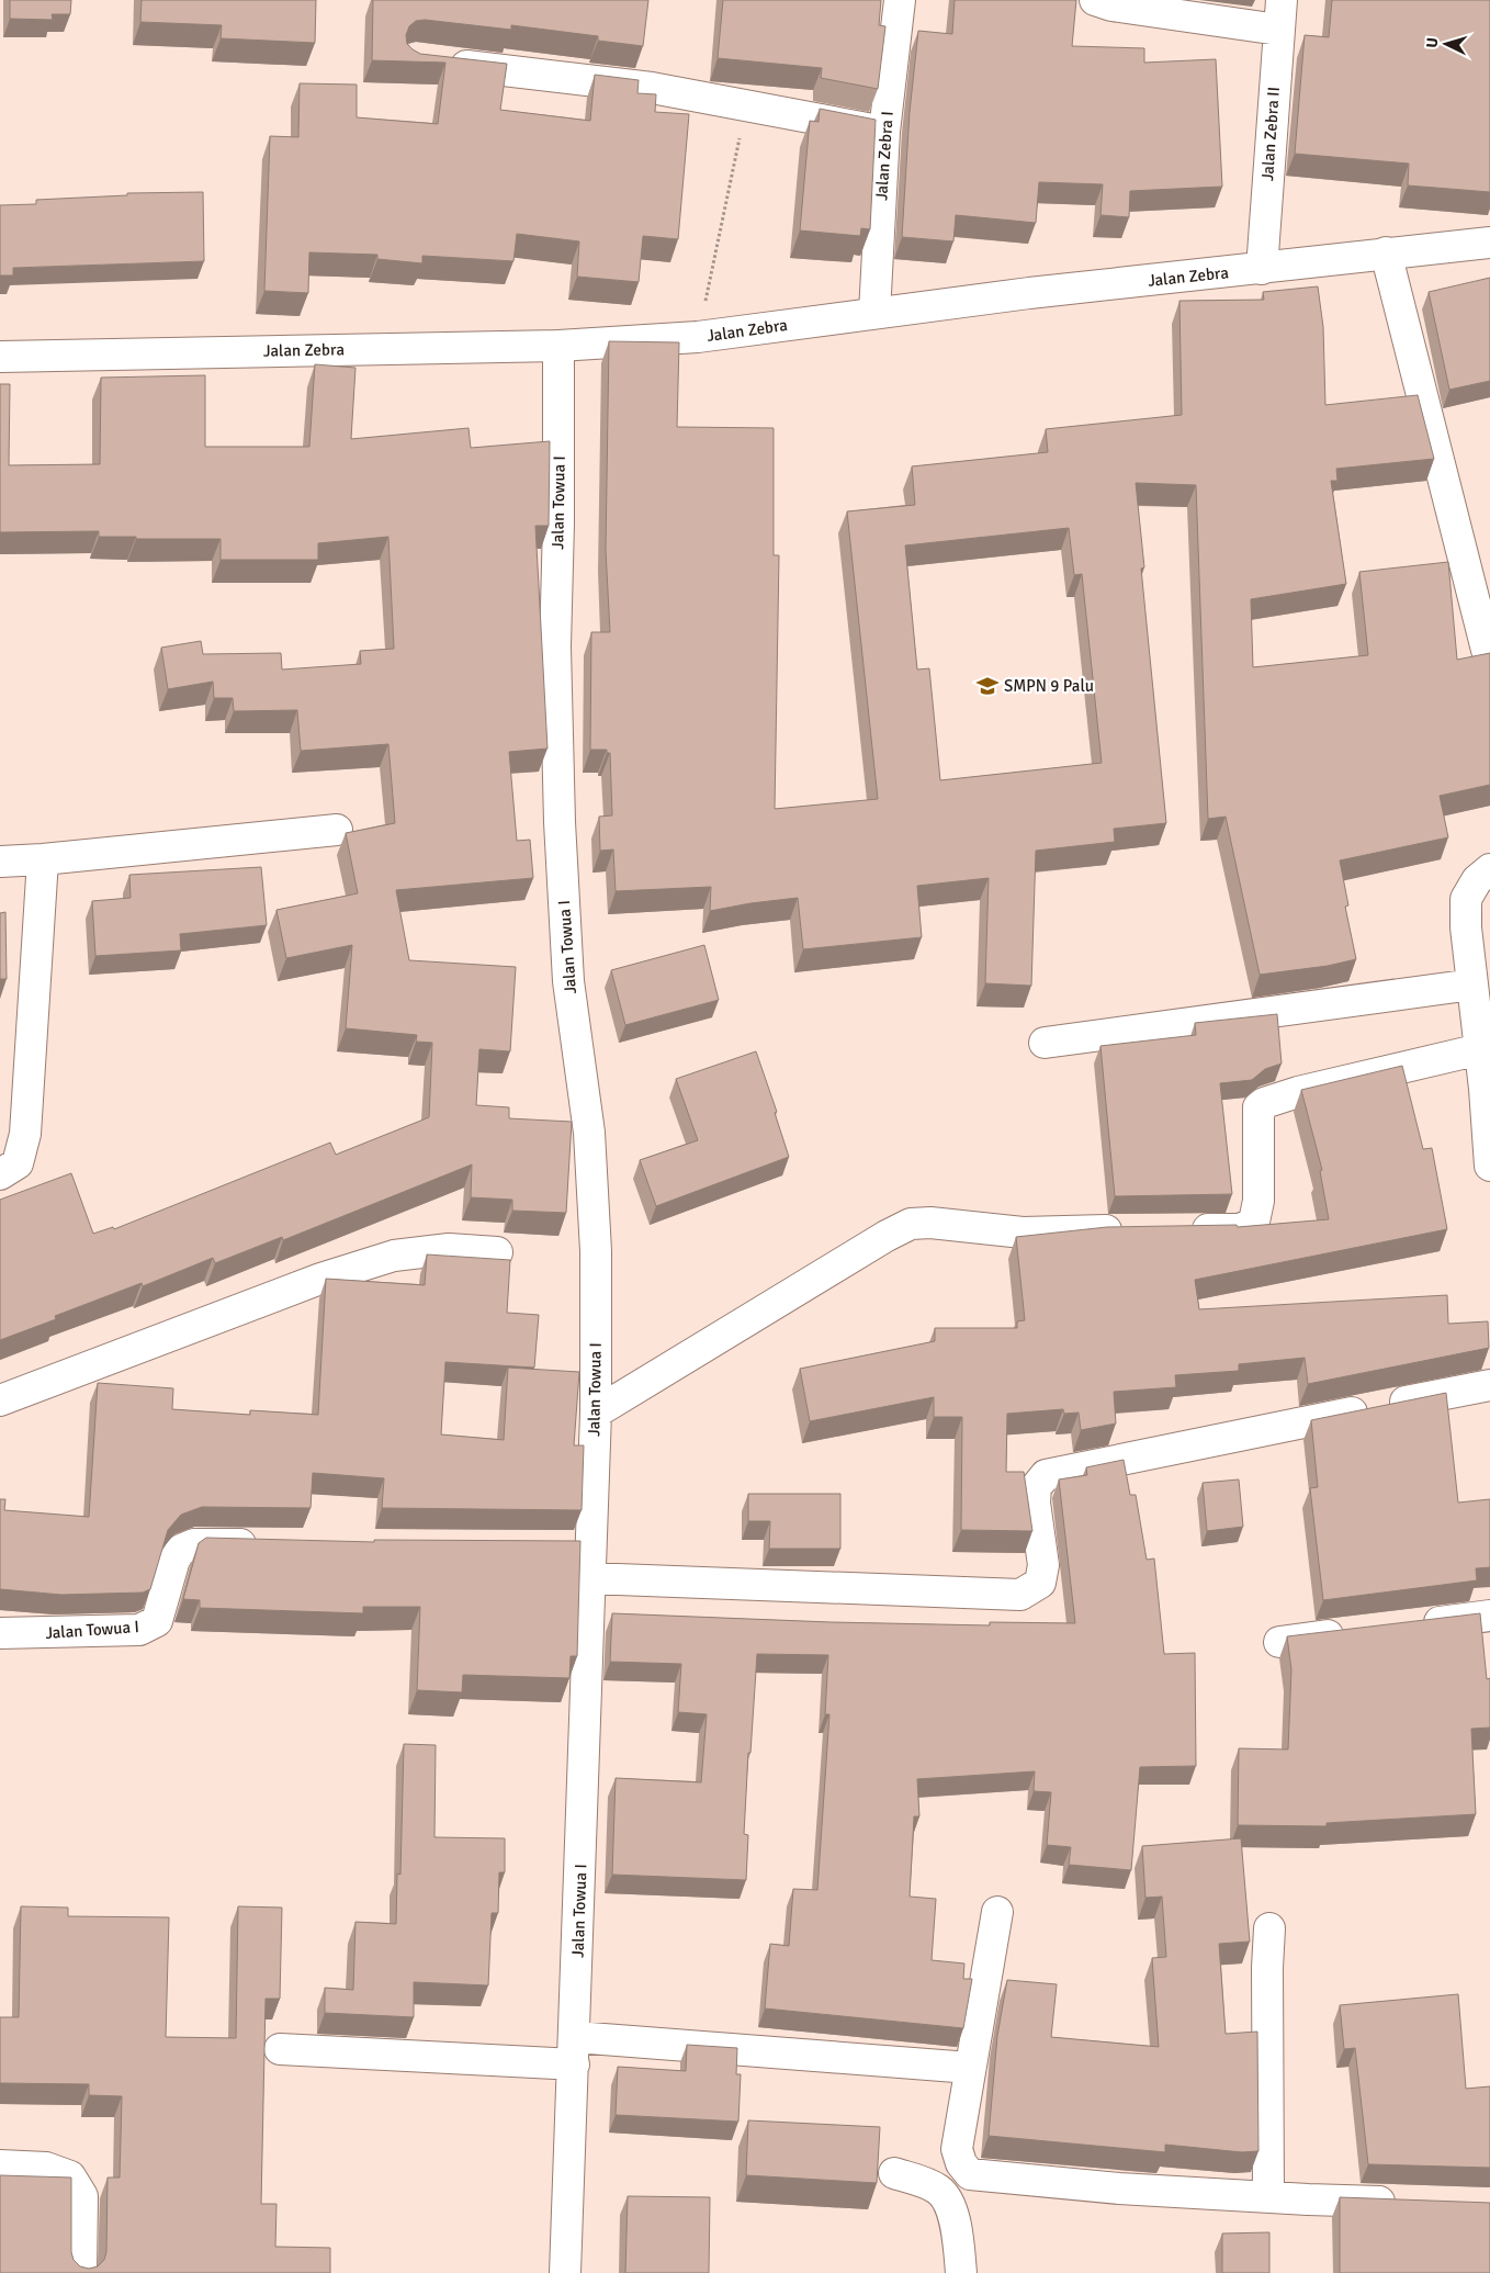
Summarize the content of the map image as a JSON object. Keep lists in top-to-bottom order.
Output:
{
  "streets": {
    "street": [
      "Jalan Zebra II",
      "Jalan Zebra I",
      "Jalan Zebra",
      "Jalan Towua I"
    ]
  },
  "crossings": [
    ["Jalan Zebra II", "Jalan Zebra"],
    ["Jalan Zebra I", "Jalan Zebra"],
    ["Jalan Zebra", "Jalan Towua I"]
  ],
  "places": {
    "school or university": ["SMPN 9 Palu"]
  },
  "north": "left"
}
